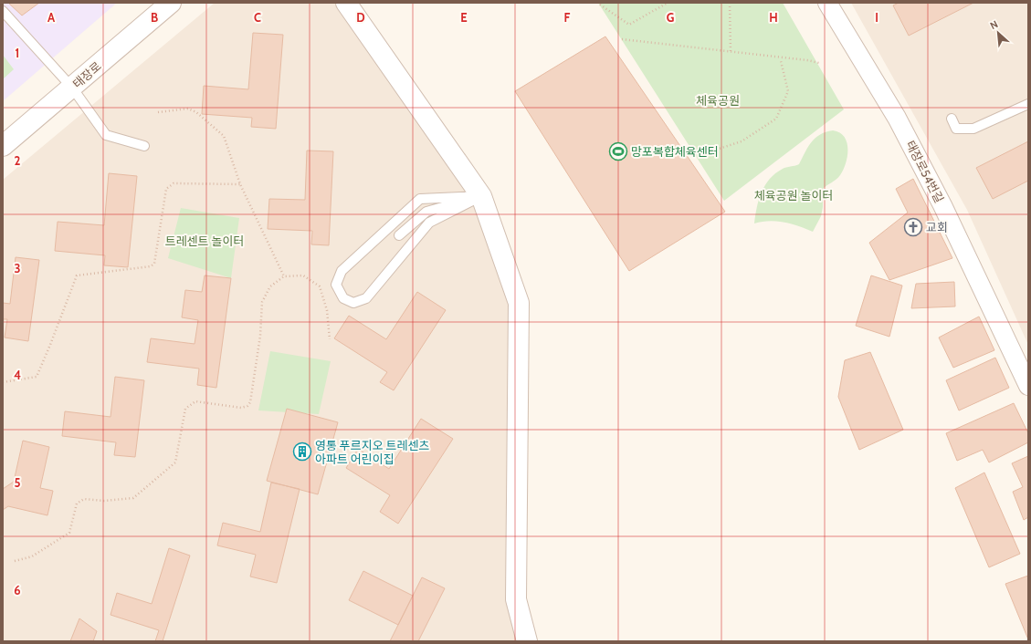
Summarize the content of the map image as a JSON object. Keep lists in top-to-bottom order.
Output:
{
  "streets": {
    "street": ["태장로", "태장로54번길"]
  },
  "parks": ["체육공원", "체육공원 놀이터", "트레센트 놀이터"],
  "places": {
    "sports": ["망포복합체육센터"],
    "church": ["교회"],
    "building": ["영통 푸르지오 트레센츠 아파트 어린이집"]
  },
  "north": "top left",
  "grid": {
    "columns": [
      "A",
      "B",
      "C",
      "D",
      "E",
      "F",
      "G",
      "H",
      "I"
    ],
    "rows": [
      "1",
      "2",
      "3",
      "4",
      "5",
      "6"
    ]
  }
}
